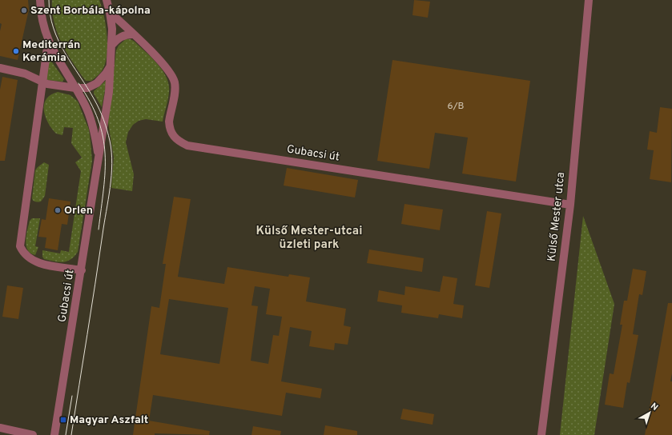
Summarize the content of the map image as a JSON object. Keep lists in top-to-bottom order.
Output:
{
  "streets": {
    "street": ["Gubacsi út", "Külső Mester utca"]
  },
  "crossings": [
    ["Gubacsi út", "Külső Mester utca"]
  ],
  "districts": ["Külső Mester-utcai üzleti park"],
  "places": {
    "other": ["Szent Borbála-kápolna", "Mediterrán Kerámia", "Orlen"],
    "transit": ["Magyar Aszfalt"]
  },
  "house_numbers": ["6/B"],
  "north": "top right"
}
